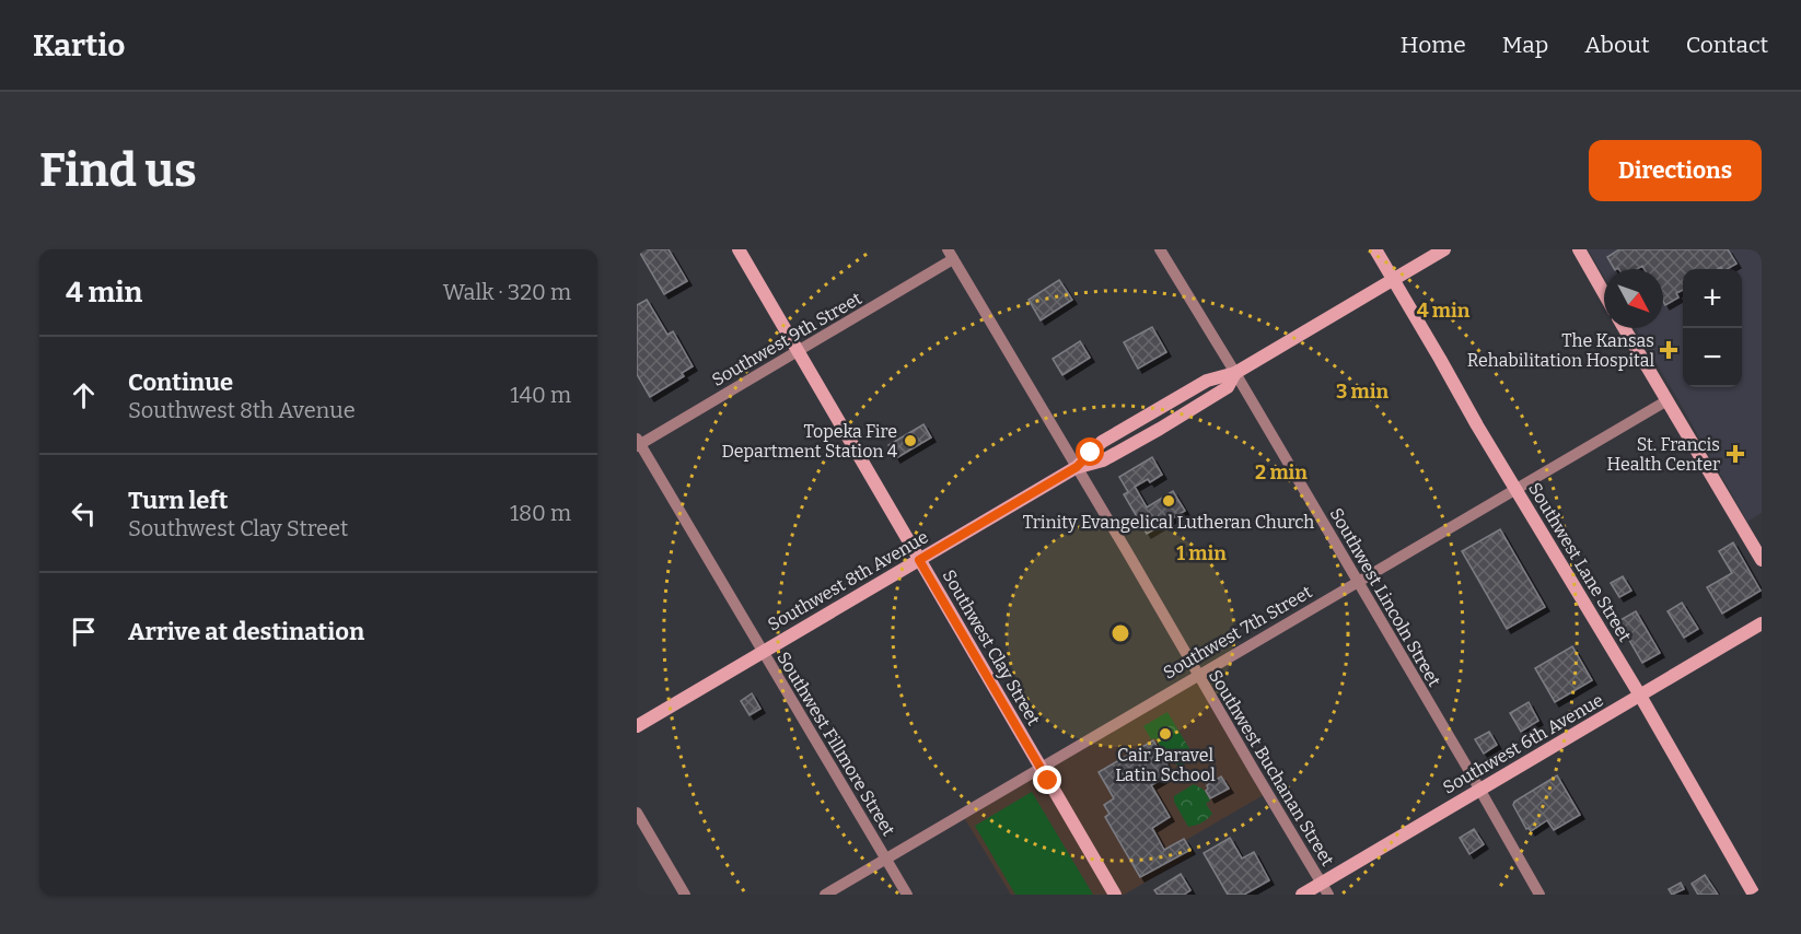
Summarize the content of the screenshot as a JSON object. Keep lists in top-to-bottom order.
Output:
{
  "streets": {
    "street": [
      "Southwest 9th Street",
      "Southwest Lane Street",
      "Southwest 8th Avenue",
      "Southwest Lincoln Street",
      "Southwest 7th Street",
      "Southwest Clay Street",
      "Southwest Fillmore Street",
      "Southwest 6th Avenue",
      "Southwest Buchanan Street"
    ]
  },
  "crossings": [
    ["Southwest 9th Street", "Southwest Clay Street"],
    ["Southwest 9th Street", "Southwest Fillmore Street"],
    ["Southwest 9th Street", "Southwest Buchanan Street"],
    ["Southwest Lane Street", "Southwest 8th Avenue"],
    ["Southwest Lane Street", "Southwest 7th Street"],
    ["Southwest Lane Street", "Southwest 6th Avenue"],
    ["Southwest 8th Avenue", "Southwest Lincoln Street"],
    ["Southwest 8th Avenue", "Southwest Clay Street"],
    ["Southwest 8th Avenue", "Southwest Fillmore Street"],
    ["Southwest 8th Avenue", "Southwest Buchanan Street"],
    ["Southwest Lincoln Street", "Southwest 7th Street"],
    ["Southwest Lincoln Street", "Southwest 6th Avenue"],
    ["Southwest 7th Street", "Southwest Clay Street"],
    ["Southwest 7th Street", "Southwest Fillmore Street"],
    ["Southwest 7th Street", "Southwest Buchanan Street"],
    ["Southwest 6th Avenue", "Southwest Buchanan Street"]
  ],
  "places": {
    "health": ["The Kansas Rehabilitation Hospital", "St. Francis Health Center"],
    "other": ["Topeka Fire Department Station 4", "Trinity Evangelical Lutheran Church", "Cair Paravel Latin School"]
  },
  "north": "bottom right",
  "page": {
    "header": "Kartio",
    "nav": [
      "Home",
      "Map",
      "About",
      "Contact"
    ],
    "buttons": "Directions",
    "title": "Find us",
    "heading": ["4 min", "Walk · 320 m"],
    "map_buttons": ["+", "−"],
    "list": [
      ["Continue", "Southwest 8th Avenue", "140 m"],
      ["Turn left", "Southwest Clay Street", "180 m"],
      "Arrive at destination"
    ]
  },
  "rings": [
    "4 min",
    "3 min",
    "2 min",
    "1 min"
  ]
}
